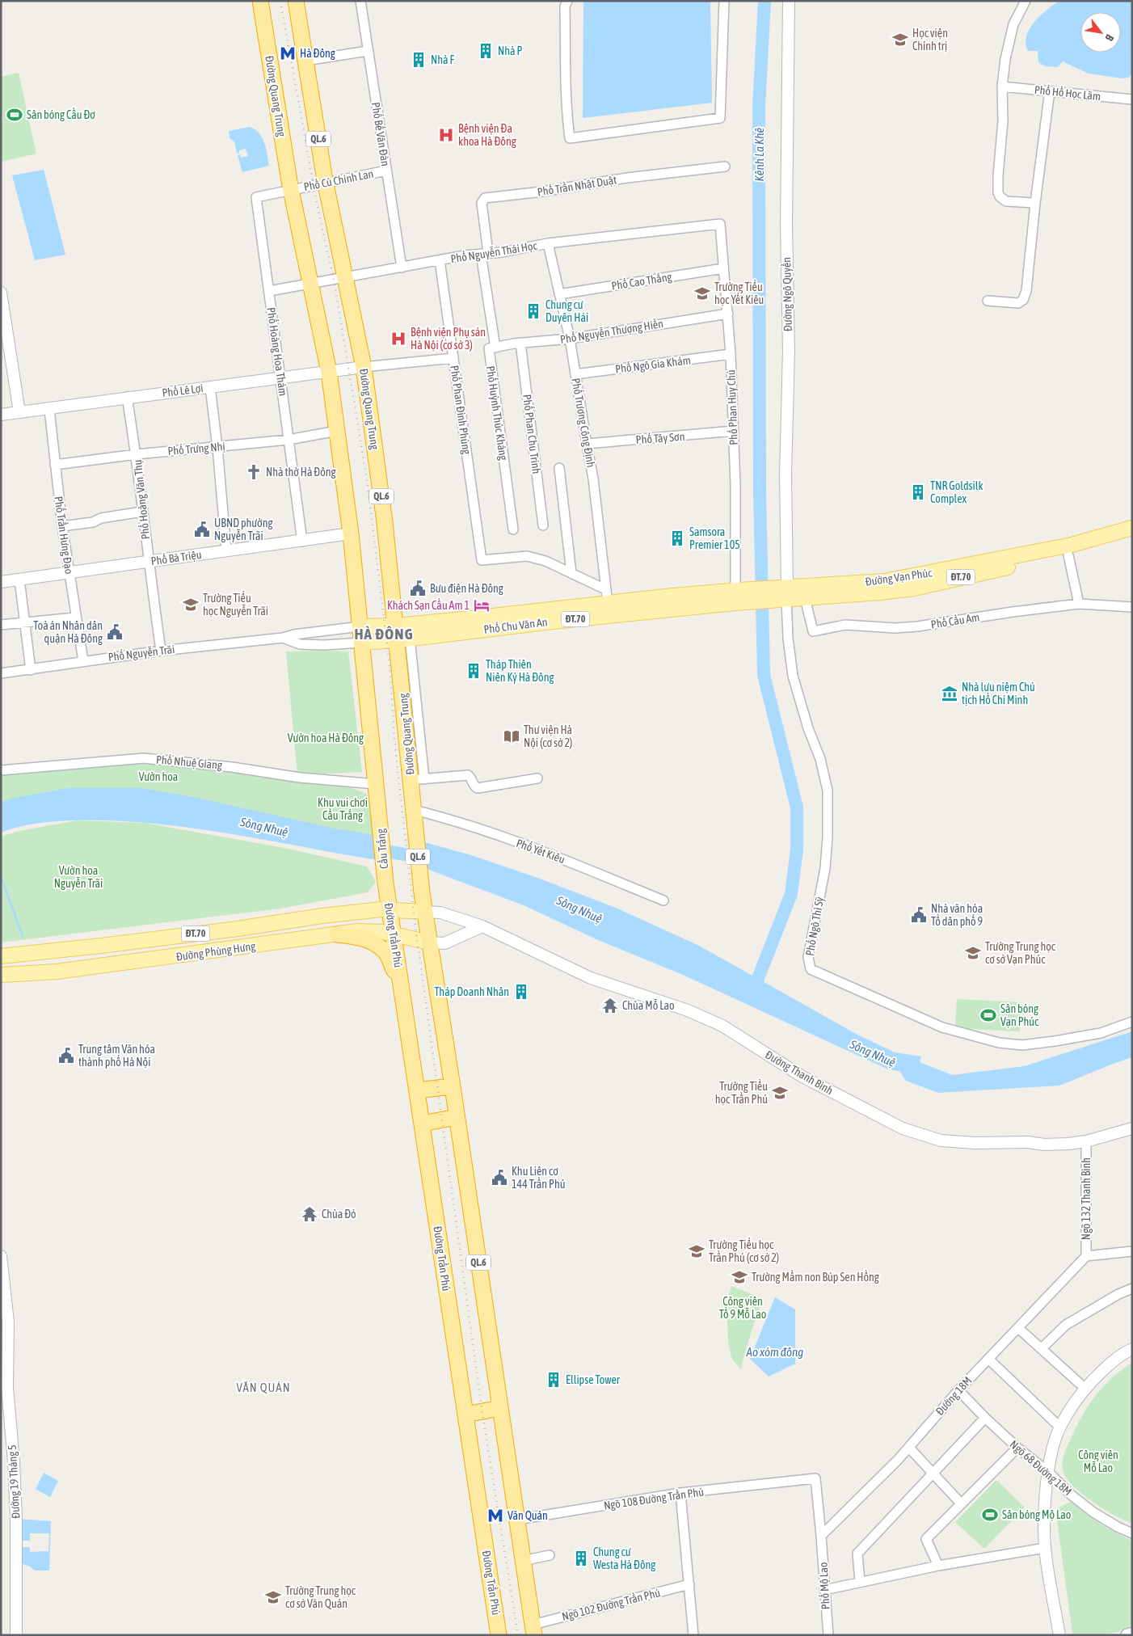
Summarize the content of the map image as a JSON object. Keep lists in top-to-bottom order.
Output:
{
  "streets": {
    "highway": [
      "Đường Quang Trung",
      "QL.6",
      "Cầu Trắng",
      "Đường Trần Phú"
    ],
    "main road": [
      "Đường Vạn Phúc",
      "ĐT.70",
      "Phố Chu Văn An",
      "Đường Phùng Hưng"
    ],
    "street": [
      "Phố Hồ Học Lãm",
      "Phố Bế Văn Đàn",
      "Phố Cù Chính Lan",
      "Phố Trần Nhật Duật",
      "Phố Nguyễn Thái Học",
      "Phố Cao Thắng",
      "Đường Ngô Quyền",
      "Phố Nguyễn Thượng Hiền",
      "Phố Hoàng Hoa Thám",
      "Phố Ngô Gia Khảm",
      "Phố Lê Lợi",
      "Phố Phan Huy Chú",
      "Phố Phan Đình Phùng",
      "Phố Huỳnh Thúc Kháng",
      "Phố Trương Công Định",
      "Phố Phan Chu Trinh",
      "Phố Tây Sơn",
      "Phố Trưng Nhị",
      "Phố Hoàng Văn Thụ",
      "Phố Trần Hưng Đạo",
      "Phố Bà Triệu",
      "Phố Cầu Am",
      "Phố Nguyễn Trãi",
      "Phố Nhuệ Giang",
      "Phố Yết Kiêu",
      "Phố Ngô Thì Sỹ",
      "Đường Thanh Bình",
      "Ngõ 132 Thanh Bình",
      "Đường 18M",
      "Ngõ 68 Đường 18M",
      "Đường 19 Tháng 5",
      "Ngõ 108 Đường Trần Phú",
      "Phố Mộ Lao",
      "Ngõ 102 Đường Trần Phú"
    ]
  },
  "crossings": [
    ["Đường Quang Trung", "QL.6"],
    ["Đường Quang Trung", "Phố Cù Chính Lan"],
    ["Đường Quang Trung", "Phố Nguyễn Thái Học"],
    ["Đường Quang Trung", "Phố Hoàng Hoa Thám"],
    ["Đường Quang Trung", "Phố Lê Lợi"],
    ["Đường Quang Trung", "Phố Trưng Nhị"],
    ["Đường Quang Trung", "Phố Bà Triệu"],
    ["Đường Quang Trung", "Phố Chu Văn An"],
    ["Đường Quang Trung", "Phố Nguyễn Trãi"],
    ["Đường Quang Trung", "Phố Nhuệ Giang"],
    ["Đường Quang Trung", "Cầu Trắng"],
    ["Đường Quang Trung", "Phố Yết Kiêu"],
    ["Phố Bế Văn Đàn", "Phố Cù Chính Lan"],
    ["Phố Bế Văn Đàn", "Phố Nguyễn Thái Học"],
    ["QL.6", "Phố Yết Kiêu"],
    ["QL.6", "Đường Phùng Hưng"],
    ["QL.6", "Đường Thanh Bình"],
    ["QL.6", "Ngõ 108 Đường Trần Phú"],
    ["QL.6", "Ngõ 102 Đường Trần Phú"],
    ["Phố Cù Chính Lan", "Phố Hoàng Hoa Thám"],
    ["Phố Trần Nhật Duật", "Phố Nguyễn Thái Học"],
    ["Phố Trần Nhật Duật", "Phố Huỳnh Thúc Kháng"],
    ["Phố Nguyễn Thái Học", "Phố Hoàng Hoa Thám"],
    ["Phố Nguyễn Thái Học", "Phố Phan Huy Chú"],
    ["Phố Nguyễn Thái Học", "Phố Phan Đình Phùng"],
    ["Phố Nguyễn Thái Học", "Phố Huỳnh Thúc Kháng"],
    ["Phố Nguyễn Thái Học", "Phố Trương Công Định"],
    ["Phố Cao Thắng", "Phố Phan Huy Chú"],
    ["Phố Cao Thắng", "Phố Trương Công Định"],
    ["Đường Ngô Quyền", "Đường Vạn Phúc"],
    ["Đường Ngô Quyền", "ĐT.70"],
    ["Đường Ngô Quyền", "Phố Ngô Thì Sỹ"],
    ["Phố Nguyễn Thượng Hiền", "Phố Phan Huy Chú"],
    ["Phố Nguyễn Thượng Hiền", "Phố Huỳnh Thúc Kháng"],
    ["Phố Nguyễn Thượng Hiền", "Phố Trương Công Định"],
    ["Phố Nguyễn Thượng Hiền", "Phố Phan Chu Trinh"],
    ["Phố Hoàng Hoa Thám", "Phố Lê Lợi"],
    ["Phố Hoàng Hoa Thám", "Phố Trưng Nhị"],
    ["Phố Hoàng Hoa Thám", "Phố Bà Triệu"],
    ["Phố Ngô Gia Khảm", "Phố Phan Huy Chú"],
    ["Phố Ngô Gia Khảm", "Phố Trương Công Định"],
    ["Phố Lê Lợi", "Phố Hoàng Văn Thụ"],
    ["Phố Lê Lợi", "Phố Trần Hưng Đạo"],
    ["Phố Phan Huy Chú", "Phố Tây Sơn"],
    ["Phố Phan Huy Chú", "ĐT.70"],
    ["Phố Phan Huy Chú", "Phố Chu Văn An"],
    ["Phố Trương Công Định", "Phố Tây Sơn"],
    ["Phố Trương Công Định", "Phố Chu Văn An"],
    ["Phố Trưng Nhị", "Phố Hoàng Văn Thụ"],
    ["Phố Trưng Nhị", "Phố Trần Hưng Đạo"],
    ["Phố Hoàng Văn Thụ", "Phố Bà Triệu"],
    ["Phố Hoàng Văn Thụ", "Phố Nguyễn Trãi"],
    ["Phố Trần Hưng Đạo", "Phố Bà Triệu"],
    ["Phố Trần Hưng Đạo", "Phố Nguyễn Trãi"],
    ["Đường Vạn Phúc", "ĐT.70"],
    ["Đường Vạn Phúc", "Phố Cầu Am"],
    ["Đường Vạn Phúc", "Phố Ngô Thì Sỹ"],
    ["ĐT.70", "Phố Chu Văn An"],
    ["ĐT.70", "Phố Ngô Thì Sỹ"],
    ["Phố Chu Văn An", "Phố Nguyễn Trãi"],
    ["Cầu Trắng", "Đường Trần Phú"],
    ["Đường Trần Phú", "Đường Phùng Hưng"],
    ["Đường Phùng Hưng", "Đường Thanh Bình"],
    ["Đường Thanh Bình", "Ngõ 132 Thanh Bình"],
    ["Ngõ 132 Thanh Bình", "Đường 18M"],
    ["Đường 18M", "Ngõ 68 Đường 18M"],
    ["Đường 18M", "Ngõ 108 Đường Trần Phú"],
    ["Đường 18M", "Phố Mộ Lao"],
    ["Ngõ 108 Đường Trần Phú", "Phố Mộ Lao"]
  ],
  "districts": ["HÀ ĐÔNG", "VĂN QUÁN"],
  "water": ["Kênh La Khê", "Sông Nhuệ", "Ao xóm đông"],
  "parks": [
    "Vườn hoa Hà Đông",
    "Vườn hoa",
    "Khu vui chơi Cầu Trắng",
    "Vườn hoa Nguyễn Trãi",
    "Công viên Tổ 9 Mỗ Lao",
    "Công viên Mỗ Lao"
  ],
  "places": {
    "school or university": [
      "Học viện Chính trị",
      "Trường Tiểu học Yết Kiêu",
      "Trường Tiểu học Nguyễn Trãi",
      "Trường Trung học cơ sở Vạn Phúc",
      "Trường Tiểu học Trần Phú",
      "Trường Tiểu học Trần Phú (cơ sở 2)",
      "Trường Mầm non Búp Sen Hồng",
      "Trường Trung học cơ sở Văn Quán"
    ],
    "building": [
      "Nhà P",
      "Nhà F",
      "Chung cư Duyên Hải",
      "TNR Goldsilk Complex",
      "Samsora Premier 105",
      "Tháp Thiên Niên Kỷ Hà Đông",
      "Tháp Doanh Nhân",
      "Ellipse Tower",
      "Chung cư Westa Hà Đông"
    ],
    "metro station": ["Hà Đông", "Văn Quán"],
    "sports": ["Sân bóng Cầu Đơ", "Sân bóng Vạn Phúc", "Sân bóng Mộ Lao"],
    "hospital": ["Bệnh viện Đa khoa Hà Đông", "Bệnh viện Phụ sản Hà Nội (cơ sở 3)"],
    "church": ["Nhà thờ Hà Đông"],
    "public building": [
      "UBND phường Nguyễn Trãi",
      "Bưu điện Hà Đông",
      "Toà án Nhân dân quận Hà Đông",
      "Nhà văn hóa Tổ dân phố 9",
      "Trung tâm Văn hóa thành phố Hà Nội",
      "Khu Liên cơ 144 Trần Phú"
    ],
    "hotel": ["Khách Sạn Cầu Am 1"],
    "museum": ["Nhà lưu niệm Chủ tịch Hồ Chí Minh"],
    "library": ["Thư viện Hà Nội (cơ sở 2)"],
    "temple": ["Chùa Mỗ Lao", "Chùa Đỏ"]
  },
  "north": "bottom right"
}
